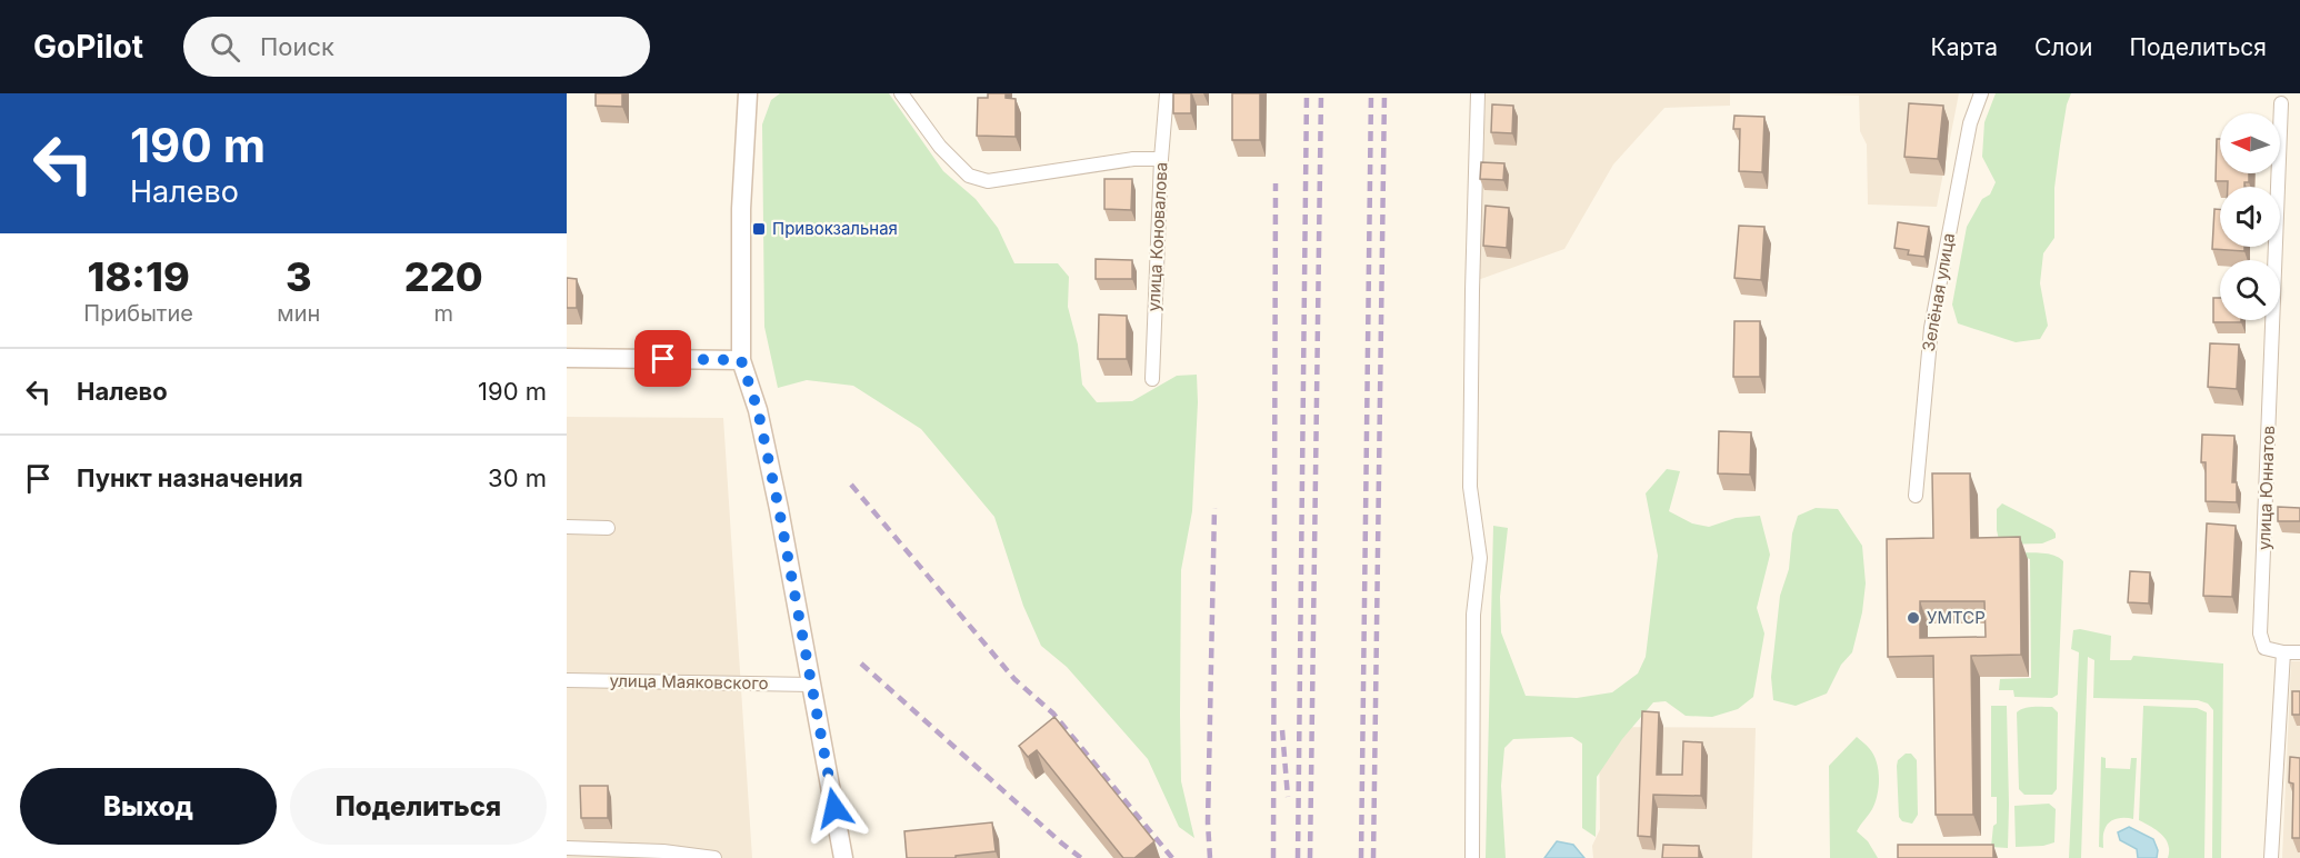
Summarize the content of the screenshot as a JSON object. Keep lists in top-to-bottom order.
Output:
{
  "streets": {
    "street": [
      "улица Коновалова",
      "Зелёная улица",
      "улица Юннатов",
      "улица Маяковского"
    ]
  },
  "places": {
    "transit": ["Привокзальная"],
    "other": ["УМТСР"]
  },
  "north": "left",
  "page": {
    "header": "GoPilot",
    "search": "Поиск",
    "nav": ["Карта", "Слои", "Поделиться"],
    "turn": ["190 m", "Налево"],
    "eta": [
      "18:19",
      "Прибытие",
      "3",
      "мин",
      "220",
      "m"
    ],
    "list": [
      {
        "name": "Налево",
        "value": "190 m"
      },
      {
        "name": "Пункт назначения",
        "value": "30 m"
      }
    ],
    "buttons": ["Выход", "Поделиться"]
  }
}
